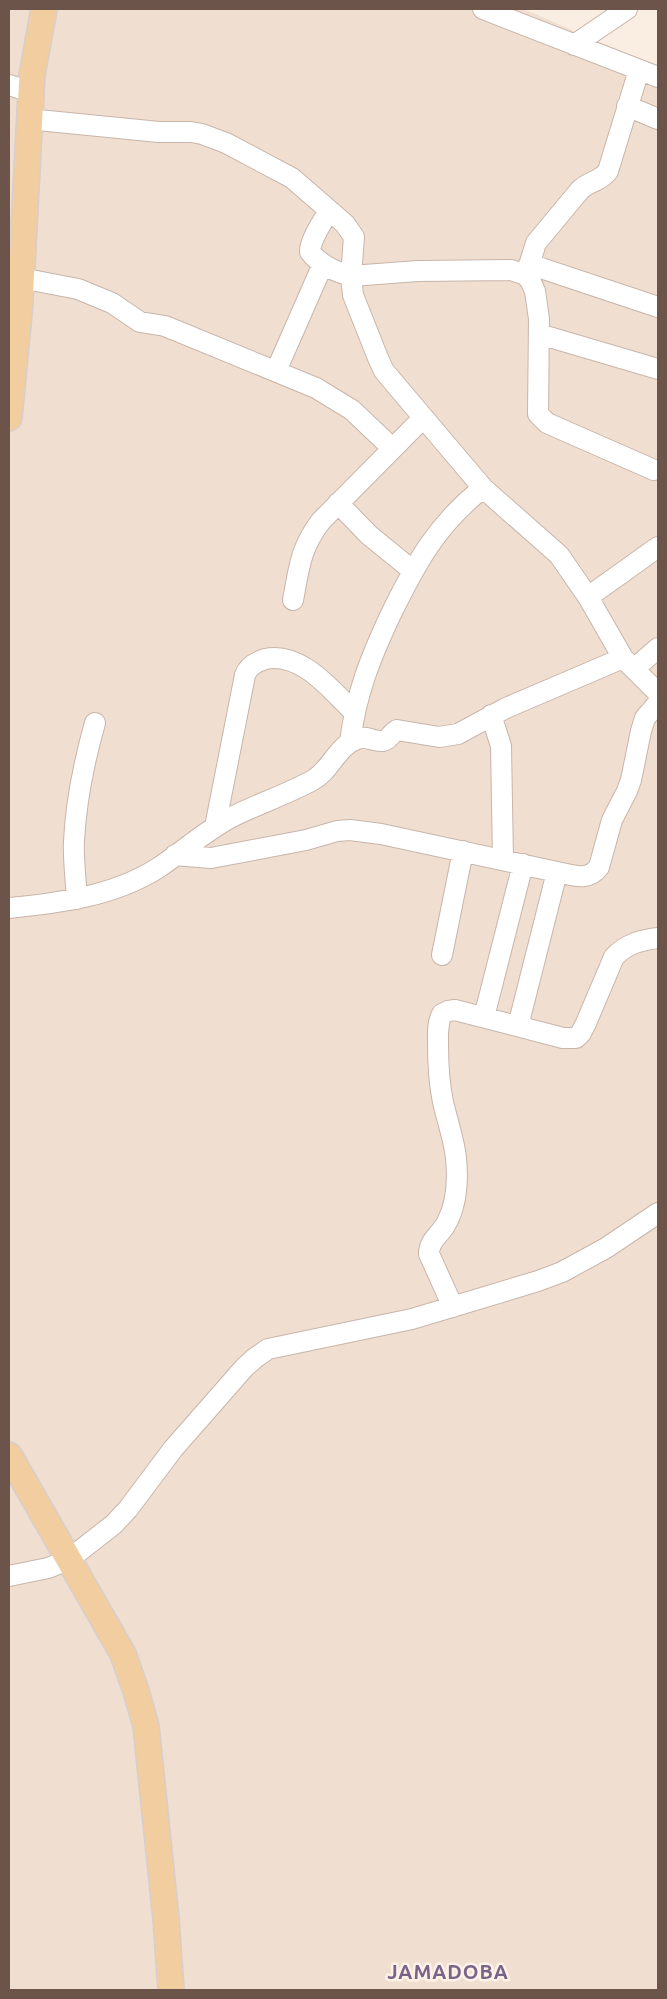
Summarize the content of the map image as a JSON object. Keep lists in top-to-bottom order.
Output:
{
  "districts": ["JAMADOBA"]
}
